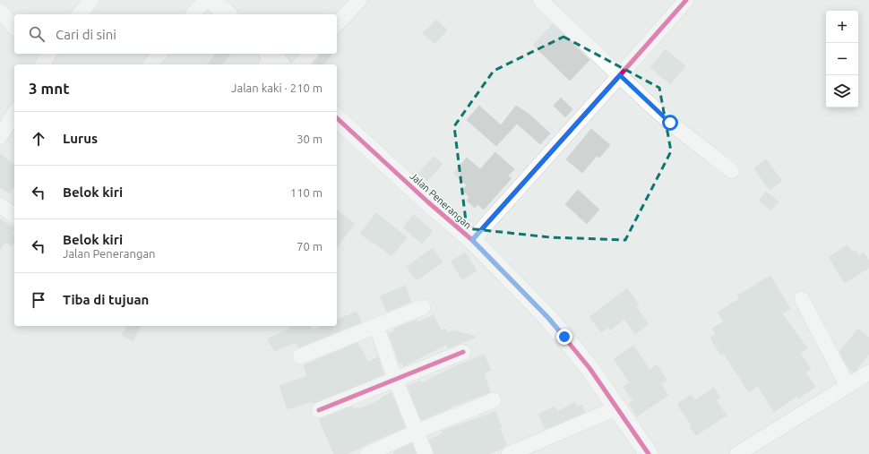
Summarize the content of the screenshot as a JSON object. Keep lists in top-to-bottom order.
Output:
{
  "streets": {
    "street": ["Jalan Penerangan"]
  },
  "page": {
    "map_buttons": ["+", "−"],
    "search": "Cari di sini",
    "heading": ["3 mnt", "Jalan kaki · 210 m"],
    "list": [
      ["Lurus", "30 m"],
      ["Belok kiri", "110 m"],
      ["Belok kiri", "Jalan Penerangan", "70 m"],
      "Tiba di tujuan"
    ]
  }
}
